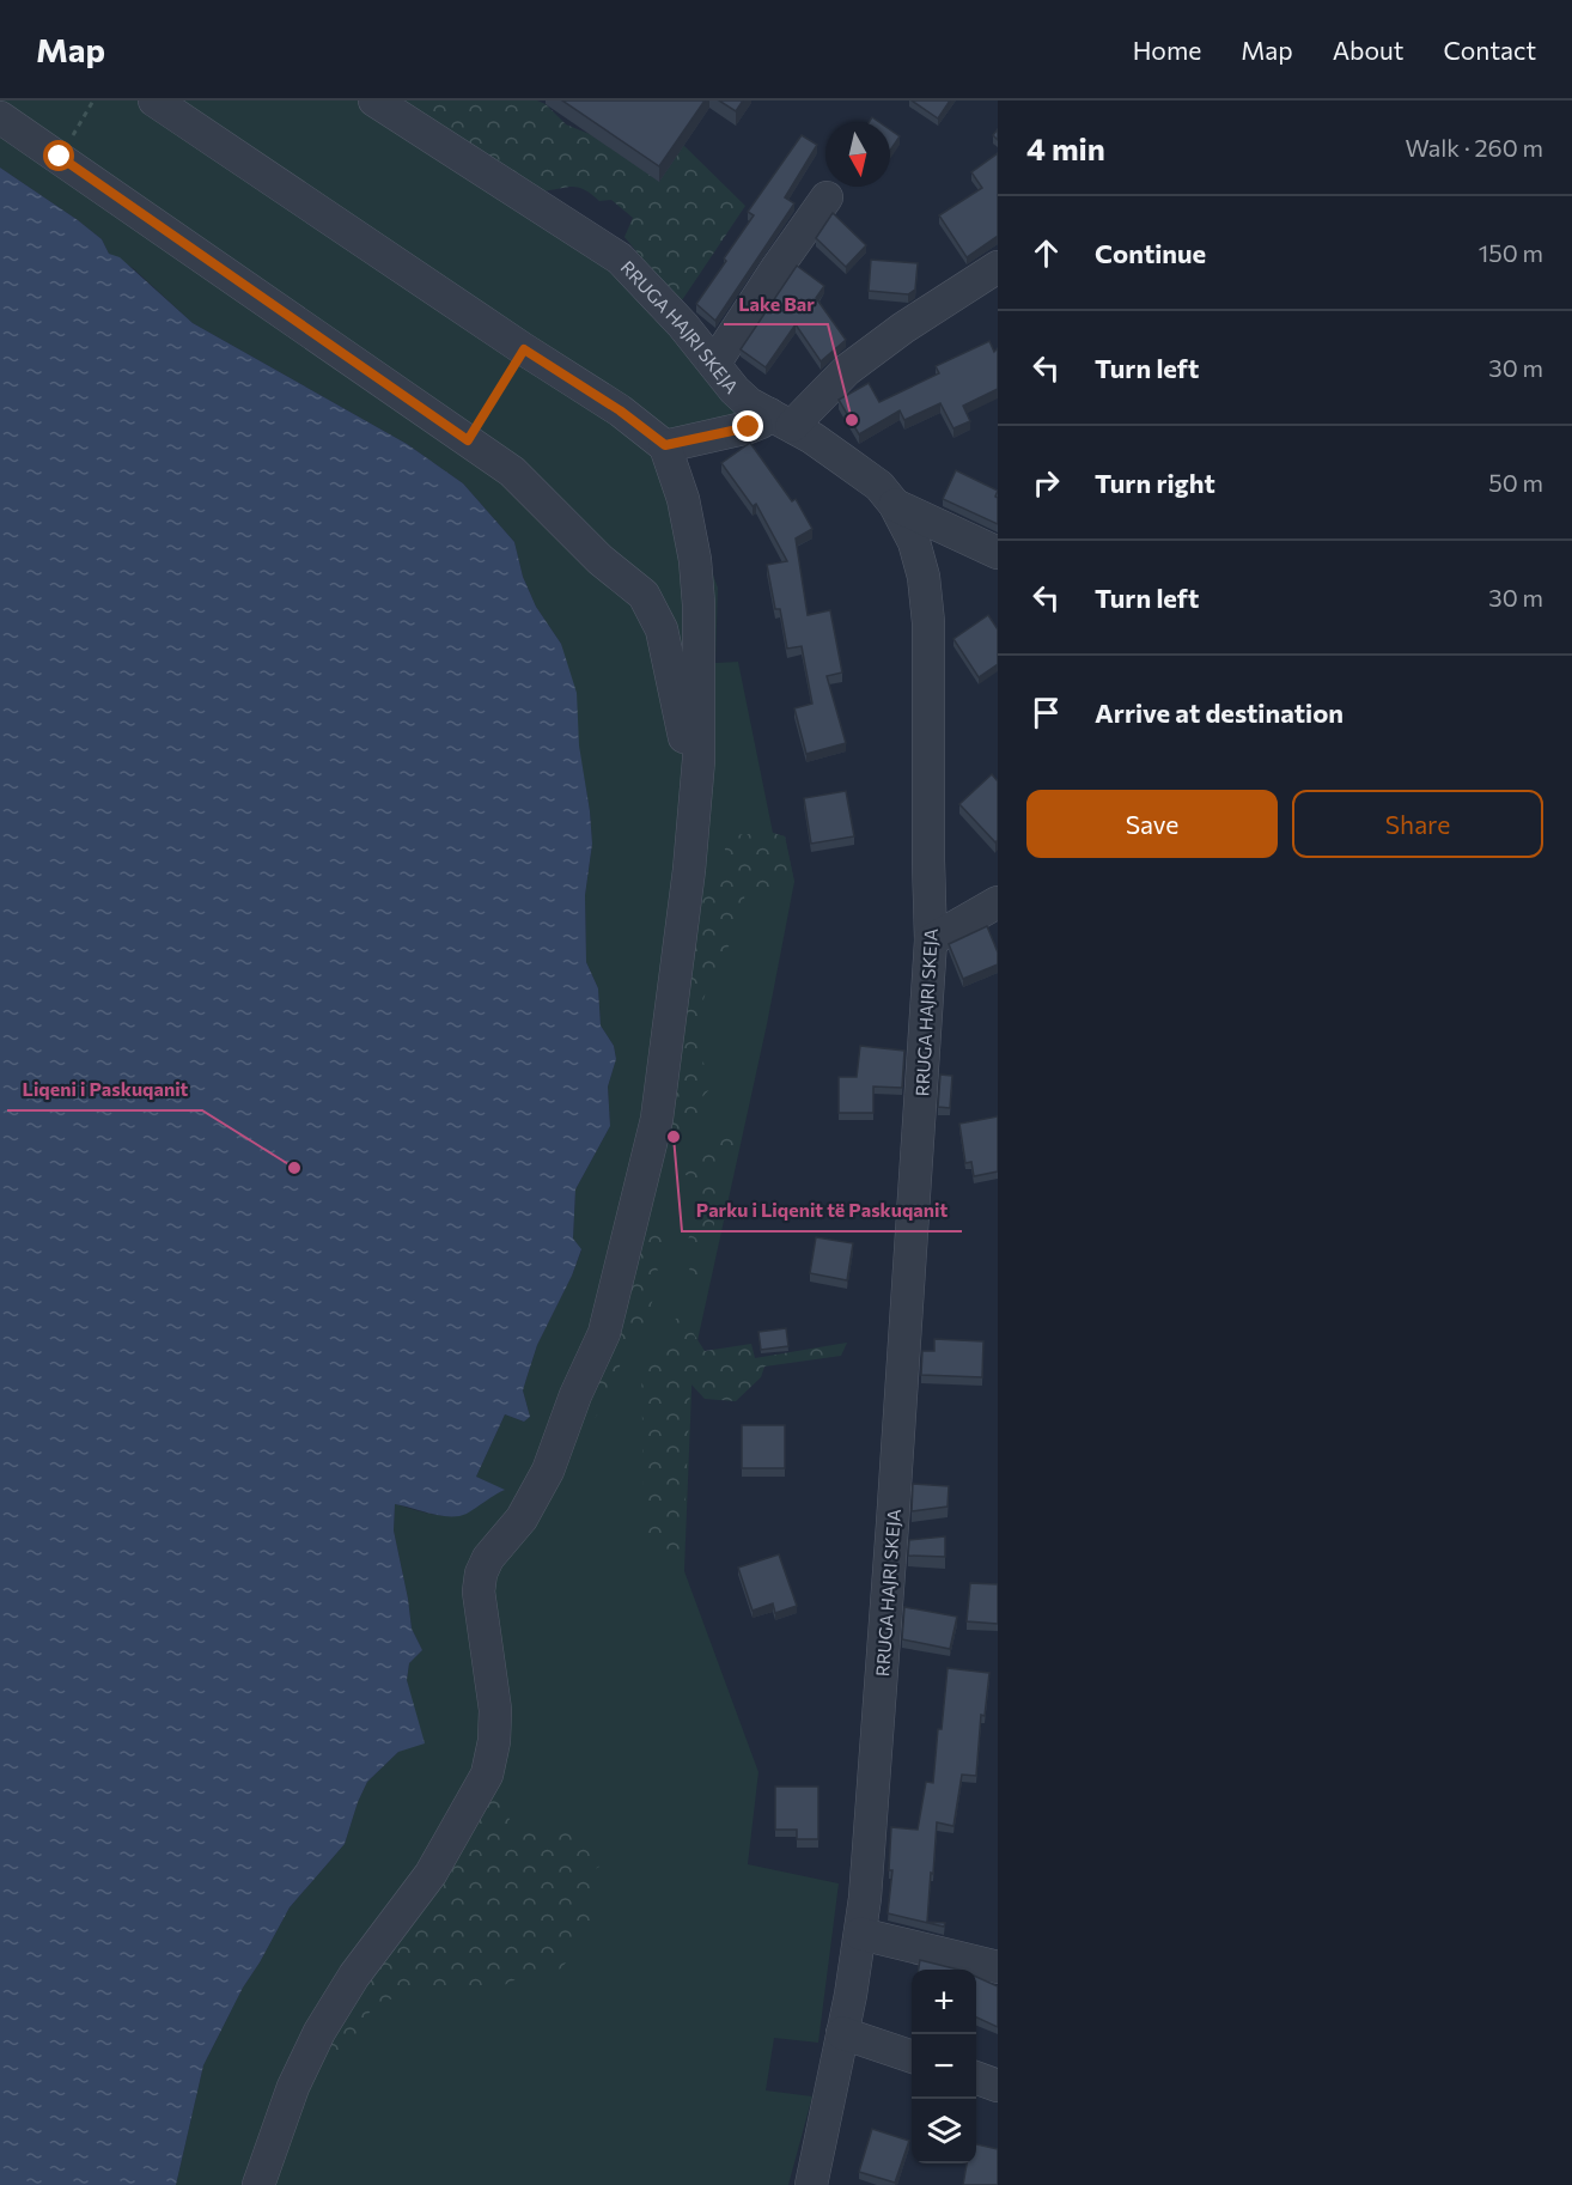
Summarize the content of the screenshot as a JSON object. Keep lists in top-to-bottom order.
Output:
{
  "streets": {
    "street": ["RRUGA HAJRI SKEJA"]
  },
  "places": ["Lake Bar", "Parku i Liqenit të Paskuqanit", "Liqeni i Paskuqanit"],
  "north": "bottom",
  "page": {
    "header": "Map",
    "nav": [
      "Home",
      "Map",
      "About",
      "Contact"
    ],
    "heading": ["4 min", "Walk · 260 m"],
    "list": [
      ["Continue", "150 m"],
      ["Turn left", "30 m"],
      ["Turn right", "50 m"],
      ["Turn left", "30 m"],
      "Arrive at destination"
    ],
    "buttons": ["Save", "Share"],
    "map_buttons": ["+", "−"]
  }
}
